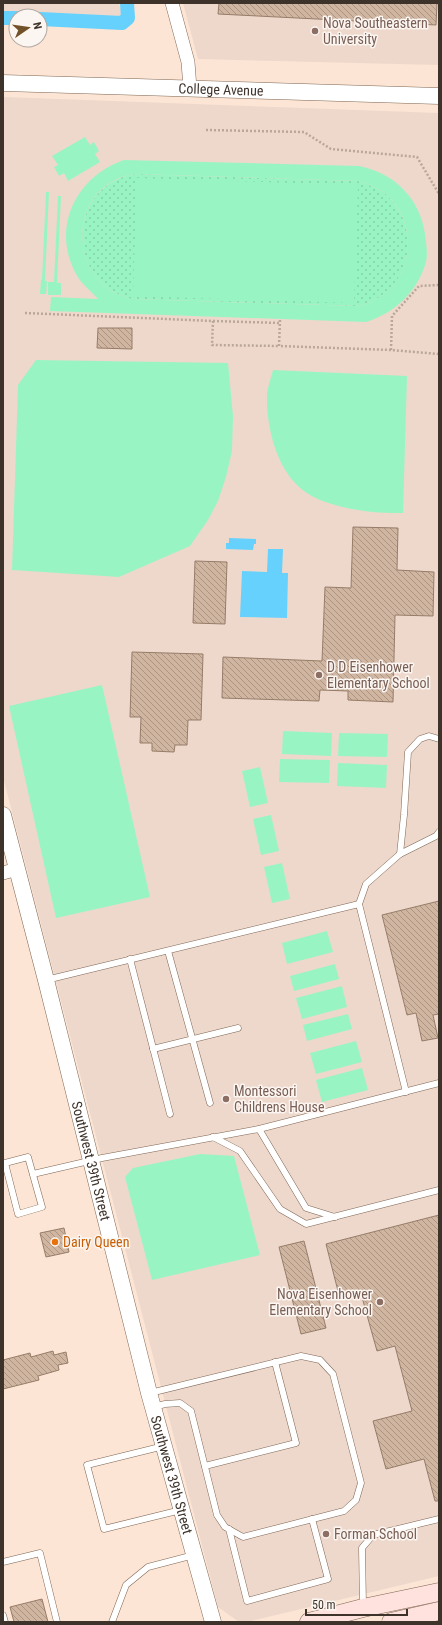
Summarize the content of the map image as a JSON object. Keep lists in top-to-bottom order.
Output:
{
  "streets": {
    "street": ["College Avenue", "Southwest 39th Street"]
  },
  "places": [
    "Nova Southeastern University",
    "D D Eisenhower Elementary School",
    "Montessori Childrens House",
    "Dairy Queen",
    "Nova Eisenhower Elementary School",
    "Forman School"
  ],
  "scale_bar": "50 m",
  "north": "right"
}
